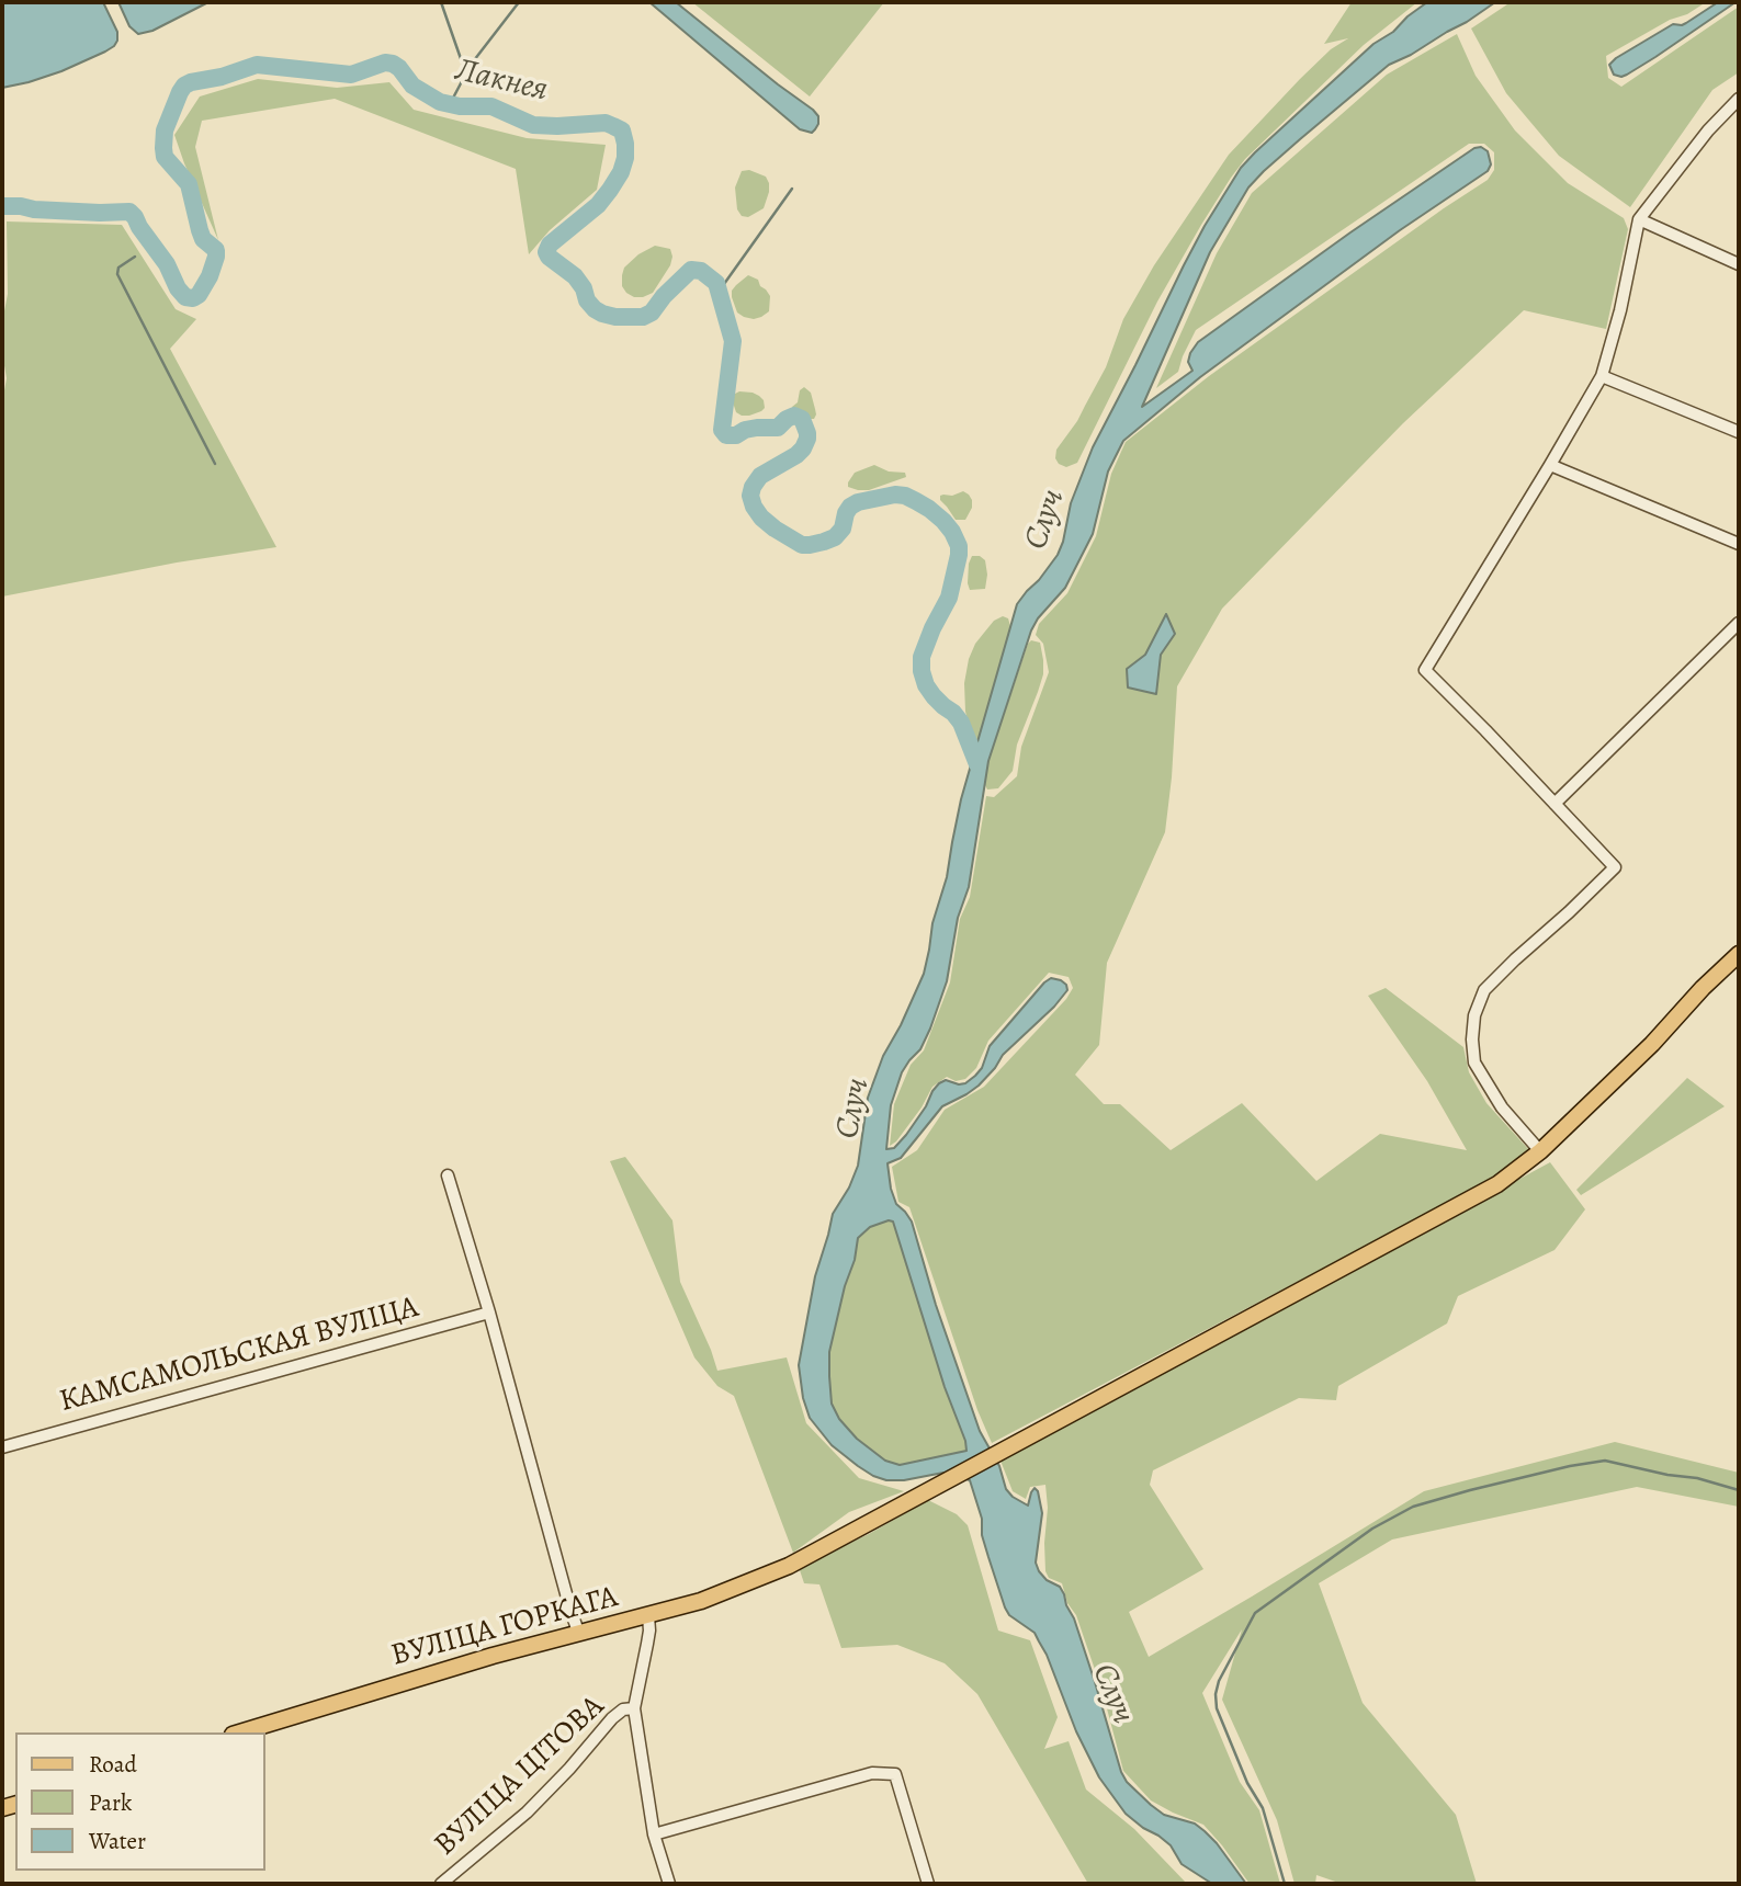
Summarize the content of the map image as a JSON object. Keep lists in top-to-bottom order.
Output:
{
  "streets": {
    "main road": ["ВУЛІЦА ГОРКАГА"],
    "street": ["КАМСАМОЛЬСКАЯ ВУЛІЦА", "ВУЛІЦА ЦІТОВА"]
  },
  "crossings": [
    ["ВУЛІЦА ГОРКАГА", "ВУЛІЦА ЦІТОВА"]
  ],
  "water": ["Лакнея", "Случ"],
  "legend": ["Road", "Park", "Water"]
}
